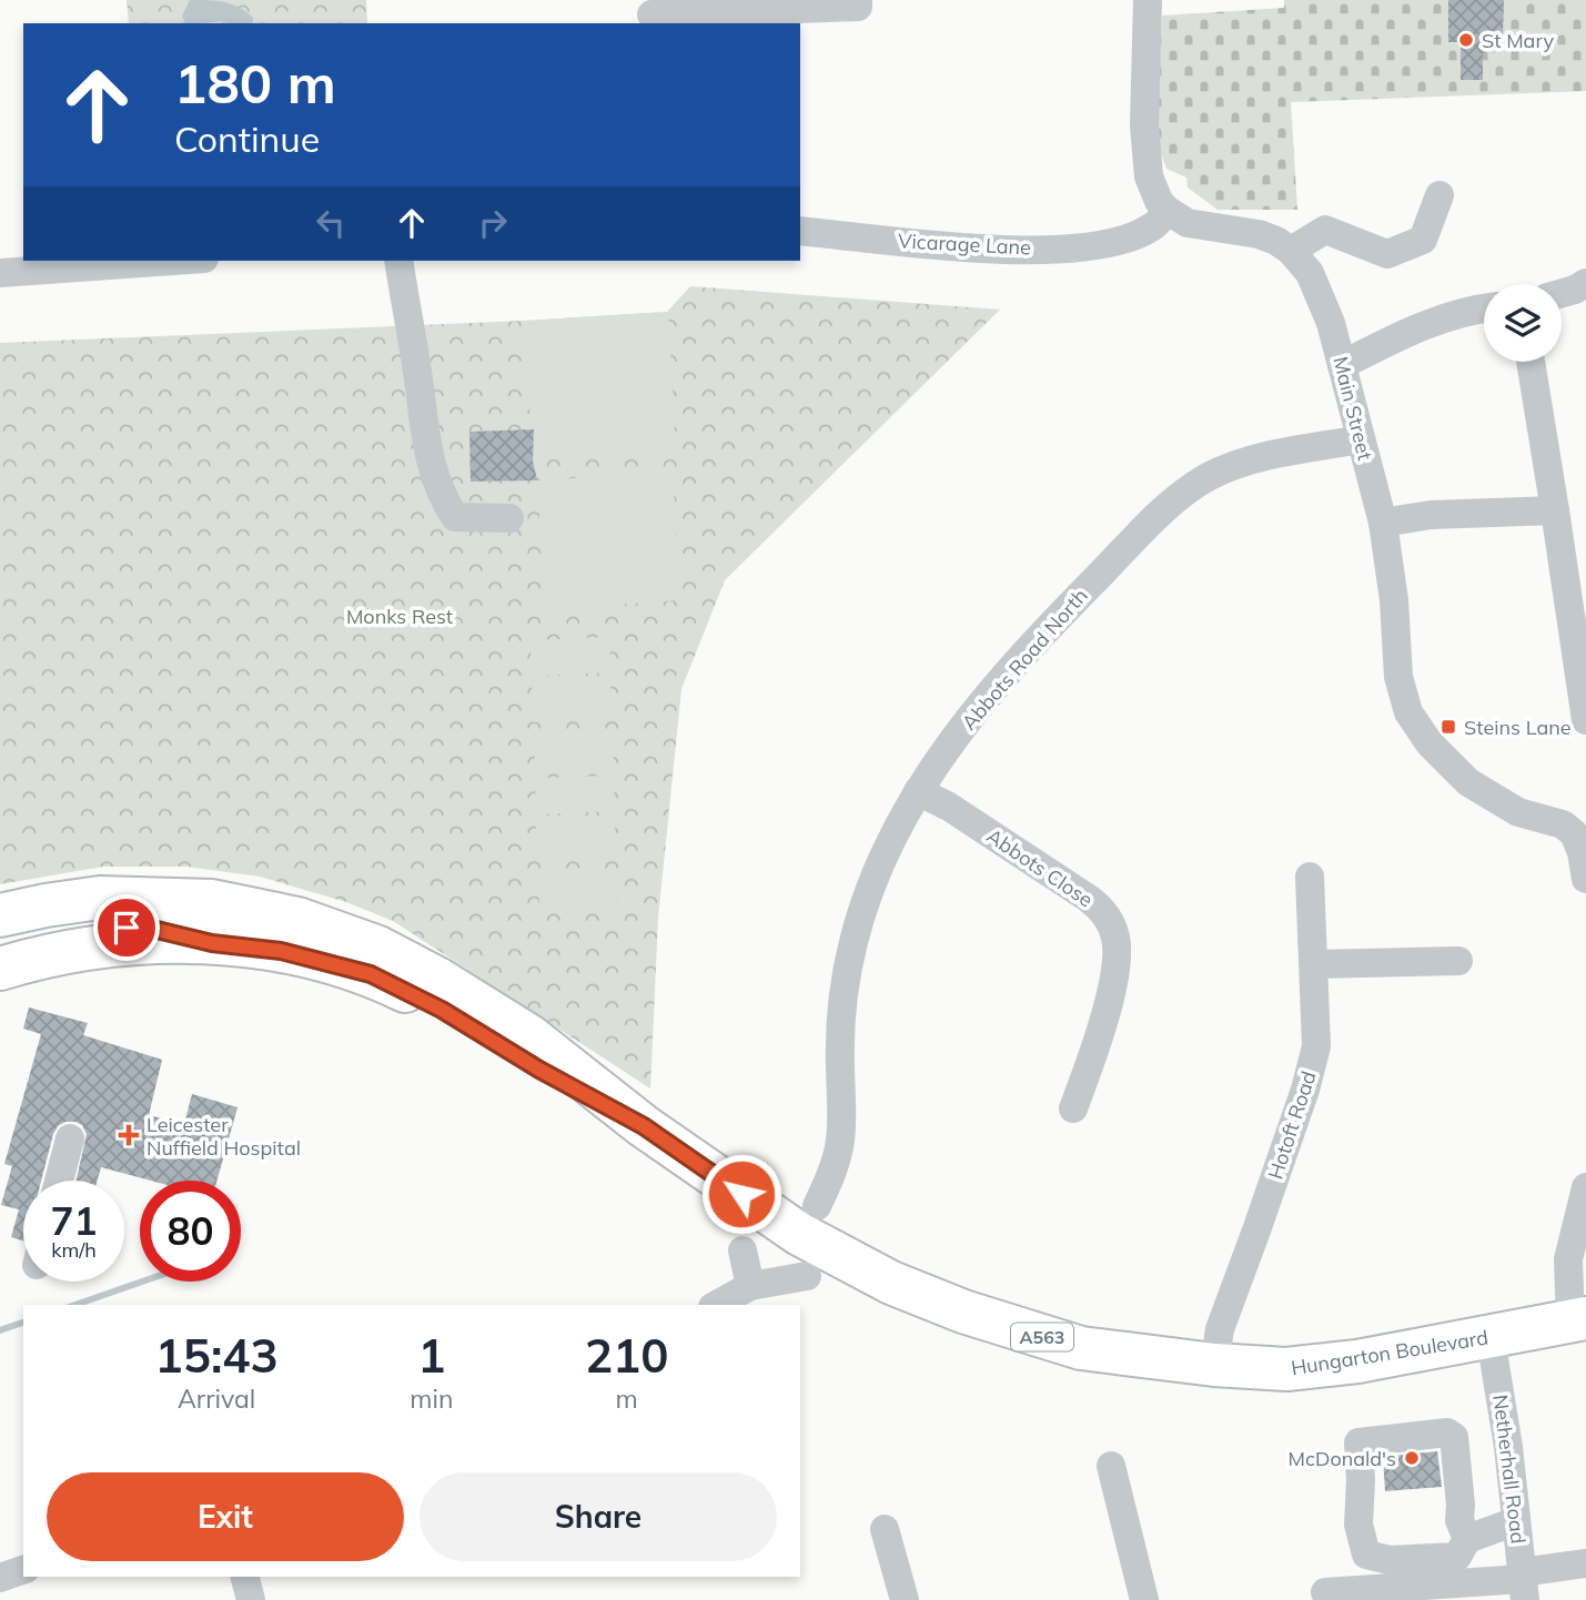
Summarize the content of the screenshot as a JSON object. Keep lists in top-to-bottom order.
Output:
{
  "streets": {
    "highway": ["A563", "Hungarton Boulevard"],
    "street": [
      "Vicarage Lane",
      "Main Street",
      "Abbots Road North",
      "Abbots Close",
      "Hotoft Road",
      "Netherhall Road"
    ]
  },
  "crossings": [
    ["Vicarage Lane", "Main Street"],
    ["Main Street", "Abbots Road North"],
    ["Abbots Road North", "Abbots Close"],
    ["Hotoft Road", "Hungarton Boulevard"],
    ["Hungarton Boulevard", "Netherhall Road"]
  ],
  "parks": ["Monks Rest"],
  "places": {
    "other": ["St Mary", "McDonald's"],
    "transit": ["Steins Lane"],
    "health": ["Leicester Nuffield Hospital"]
  },
  "page": {
    "turn": ["180 m", "Continue"],
    "speed": "71 km/h",
    "limit": "80",
    "eta": [
      "15:43",
      "Arrival",
      "1",
      "min",
      "210",
      "m"
    ],
    "buttons": ["Exit", "Share"]
  }
}
